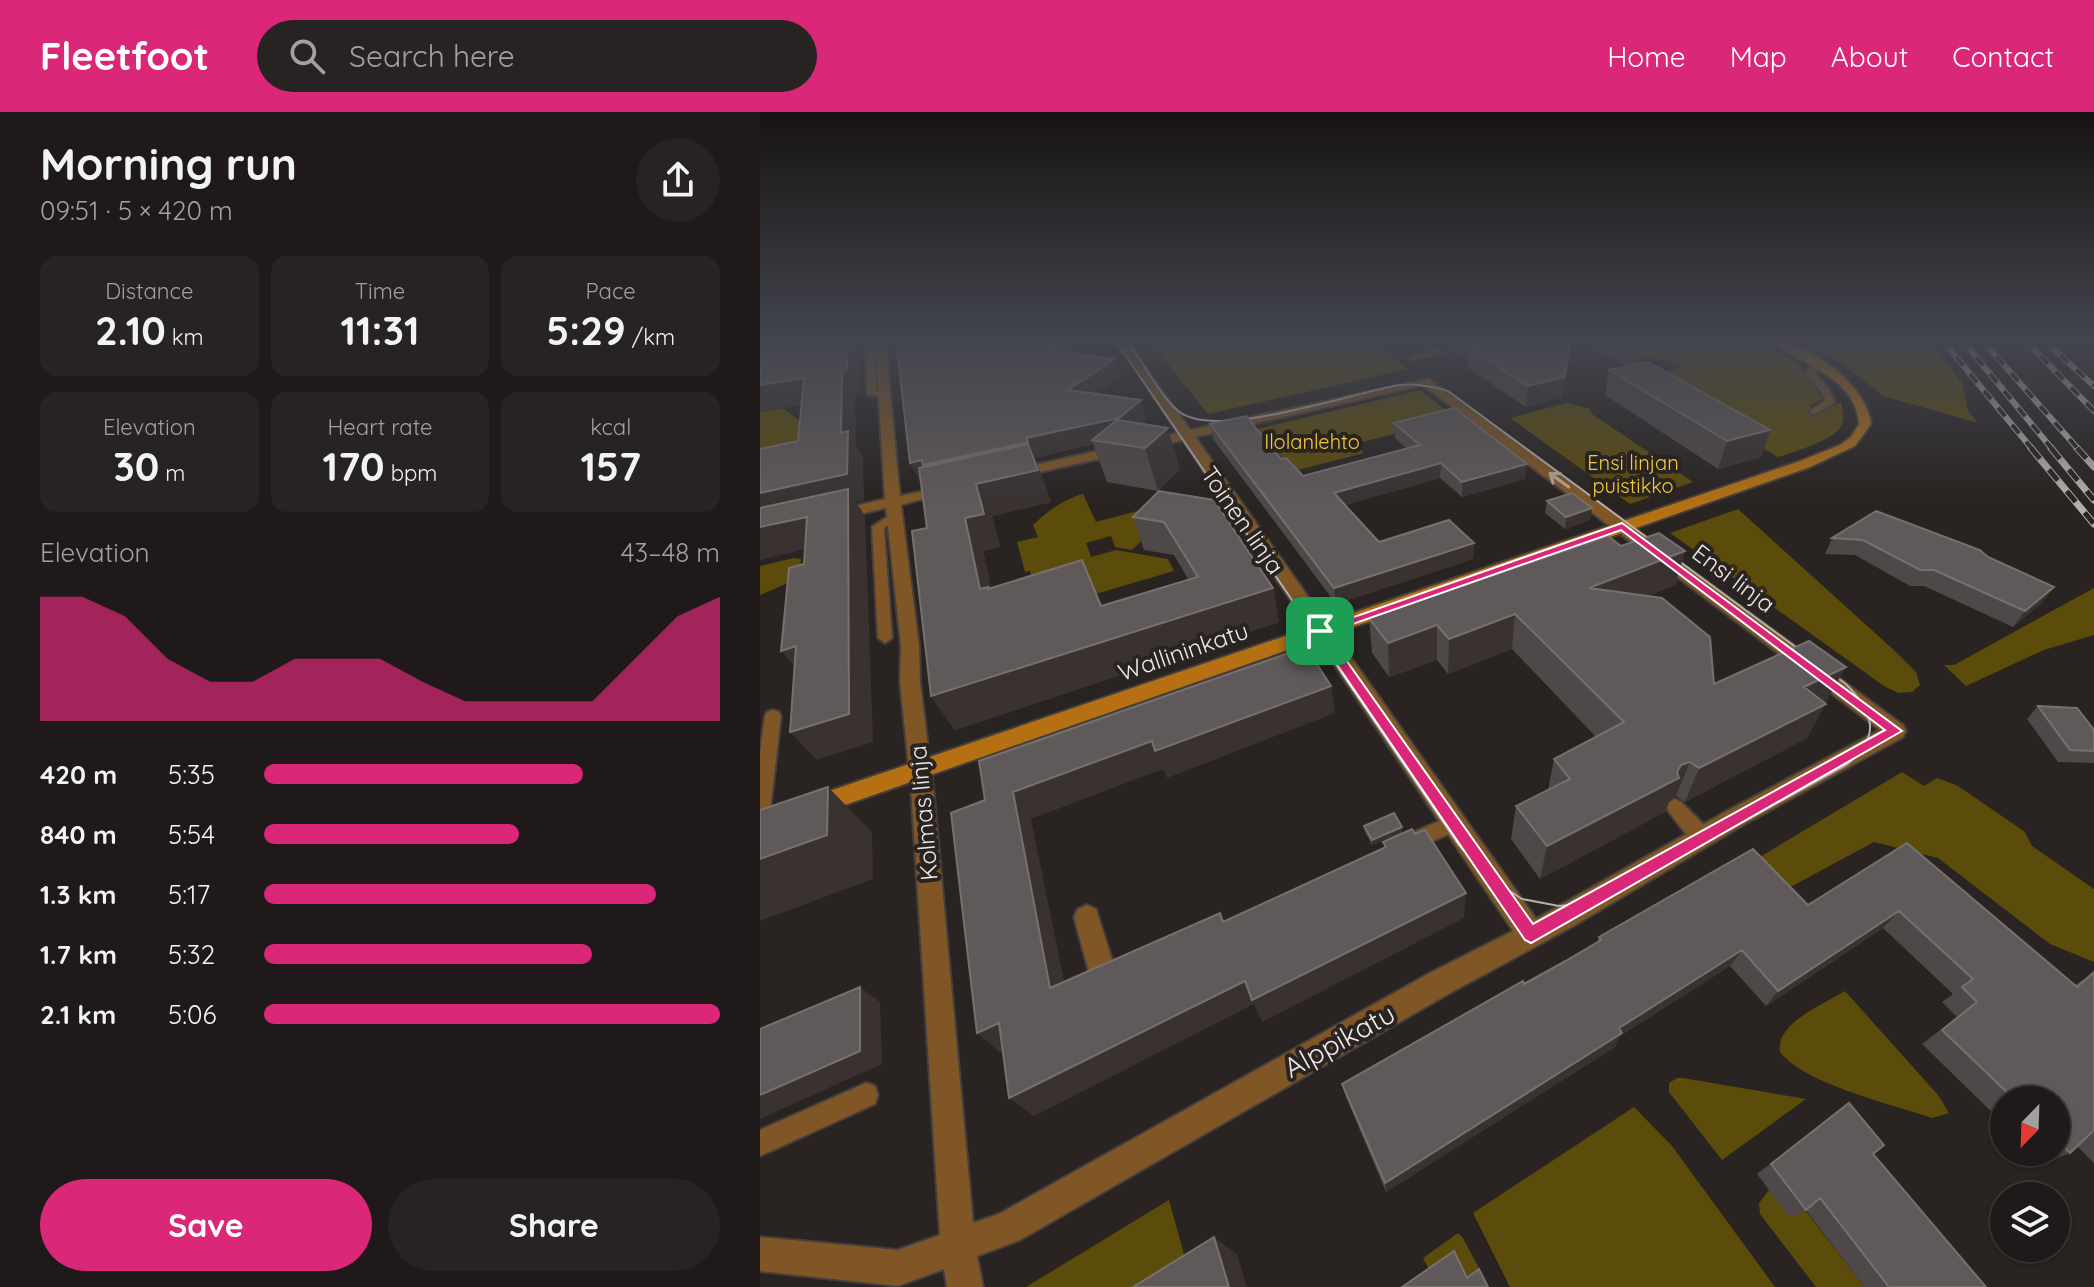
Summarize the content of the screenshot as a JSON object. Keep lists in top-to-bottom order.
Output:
{
  "streets": {
    "main road": ["Wallininkatu"],
    "street": [
      "Toinen linja",
      "Ensi linja",
      "Kolmas linja",
      "Alppikatu"
    ]
  },
  "crossings": [
    ["Toinen linja", "Ensi linja"],
    ["Toinen linja", "Wallininkatu"],
    ["Toinen linja", "Alppikatu"],
    ["Ensi linja", "Wallininkatu"],
    ["Ensi linja", "Alppikatu"],
    ["Wallininkatu", "Kolmas linja"],
    ["Kolmas linja", "Alppikatu"]
  ],
  "one_way": ["Ensi linja"],
  "parks": ["Ilolanlehto", "Ensi linjan puistikko"],
  "north": "bottom left",
  "page": {
    "header": "Fleetfoot",
    "search": "Search here",
    "nav": [
      "Home",
      "Map",
      "About",
      "Contact"
    ],
    "heading": ["Morning run", "09:51 · 5 × 420 m"],
    "stats": [
      ["Distance", "2.10 km"],
      ["Time", "11:31"],
      ["Pace", "5:29 /km"],
      ["Elevation", "30 m"],
      ["Heart rate", "170 bpm"],
      ["kcal", "157"]
    ],
    "chart": ["Elevation", "43–48 m"],
    "list": [
      {
        "name": "420 m",
        "note": "5:35"
      },
      {
        "name": "840 m",
        "note": "5:54"
      },
      {
        "name": "1.3 km",
        "note": "5:17"
      },
      {
        "name": "1.7 km",
        "note": "5:32"
      },
      {
        "name": "2.1 km",
        "note": "5:06"
      }
    ],
    "buttons": ["Save", "Share"]
  }
}
